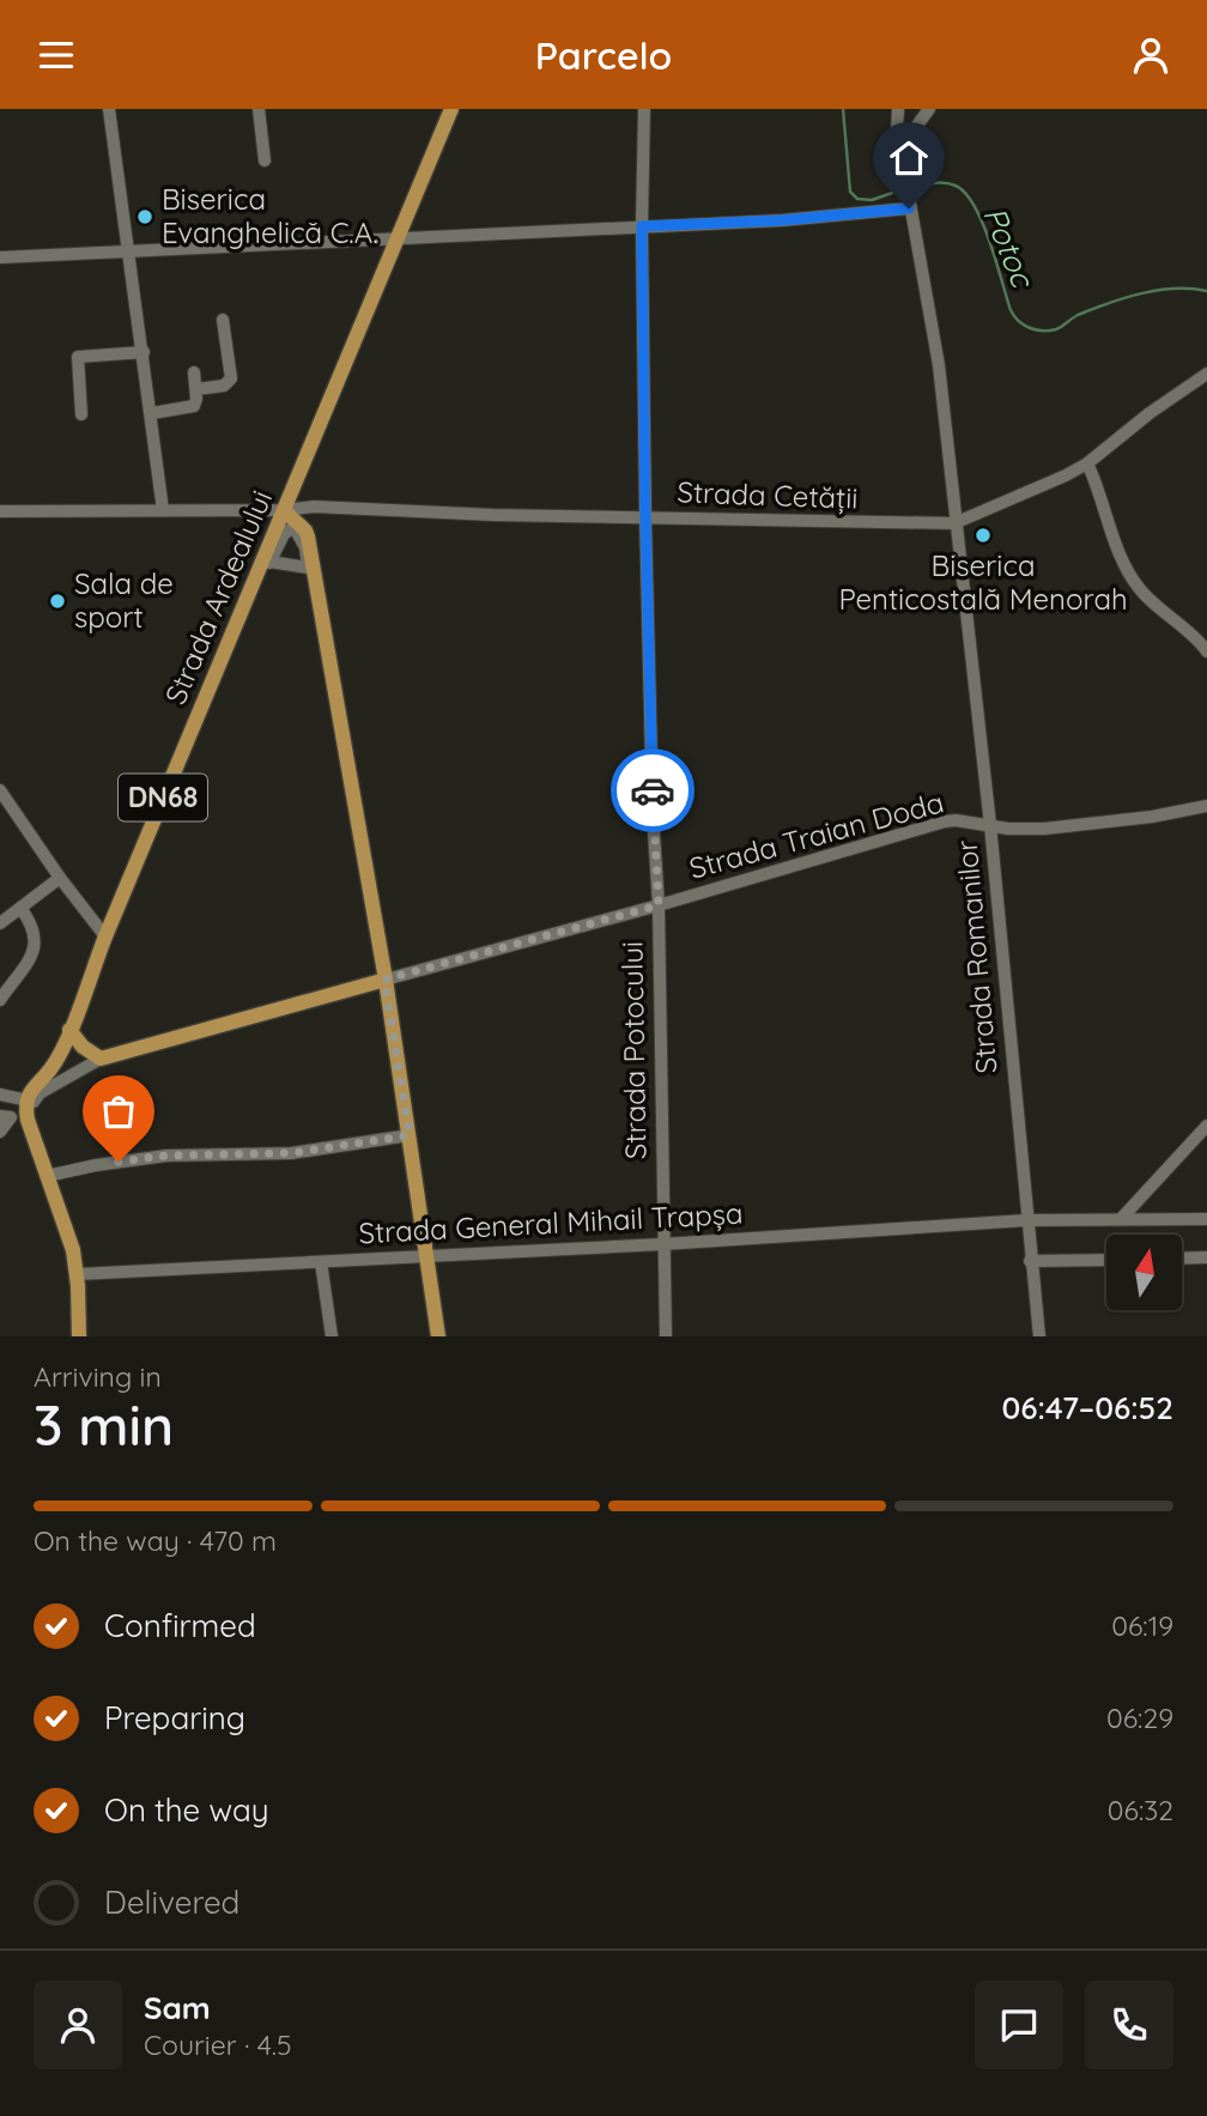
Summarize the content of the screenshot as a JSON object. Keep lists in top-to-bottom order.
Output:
{
  "streets": {
    "main road": ["Strada Ardealului", "DN68", "Strada Traian Doda"],
    "street": [
      "Strada Cetății",
      "Strada Romanilor",
      "Strada Potocului",
      "Strada General Mihail Trapșa"
    ]
  },
  "crossings": [
    ["Strada Cetății", "Strada Ardealului"],
    ["Strada Cetății", "Strada Romanilor"],
    ["Strada Cetății", "Strada Potocului"],
    ["Strada Traian Doda", "Strada Romanilor"],
    ["Strada Traian Doda", "Strada Potocului"],
    ["Strada Romanilor", "Strada General Mihail Trapșa"],
    ["Strada Potocului", "Strada General Mihail Trapșa"]
  ],
  "water": ["Potoc"],
  "places": ["Biserica Evanghelică C.A.", "Biserica Penticostală Menorah", "Sala de sport"],
  "north": "top",
  "page": {
    "header": "Parcelo",
    "heading": ["3 min", "Arriving in", "06:47–06:52"],
    "panel": ["Sam", "Courier · 4.5"],
    "bar": "On the way · 470 m",
    "list": [
      ["Confirmed", "06:19"],
      ["Preparing", "06:29"],
      ["On the way", "06:32"],
      "Delivered"
    ]
  }
}
